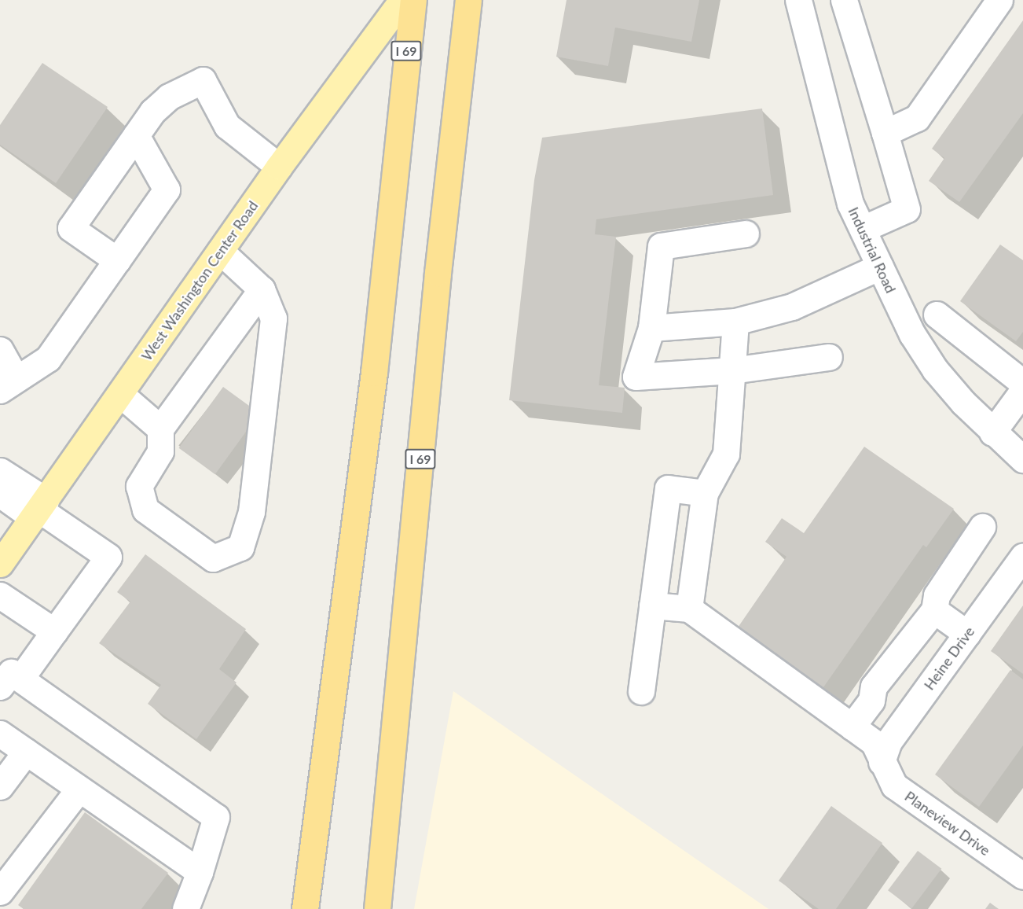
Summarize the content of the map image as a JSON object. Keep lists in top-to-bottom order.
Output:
{
  "streets": {
    "highway": ["I 69"],
    "main road": ["West Washington Center Road"],
    "street": ["Industrial Road", "Heine Drive", "Planeview Drive"]
  },
  "crossings": [
    ["Heine Drive", "Planeview Drive"]
  ]
}
